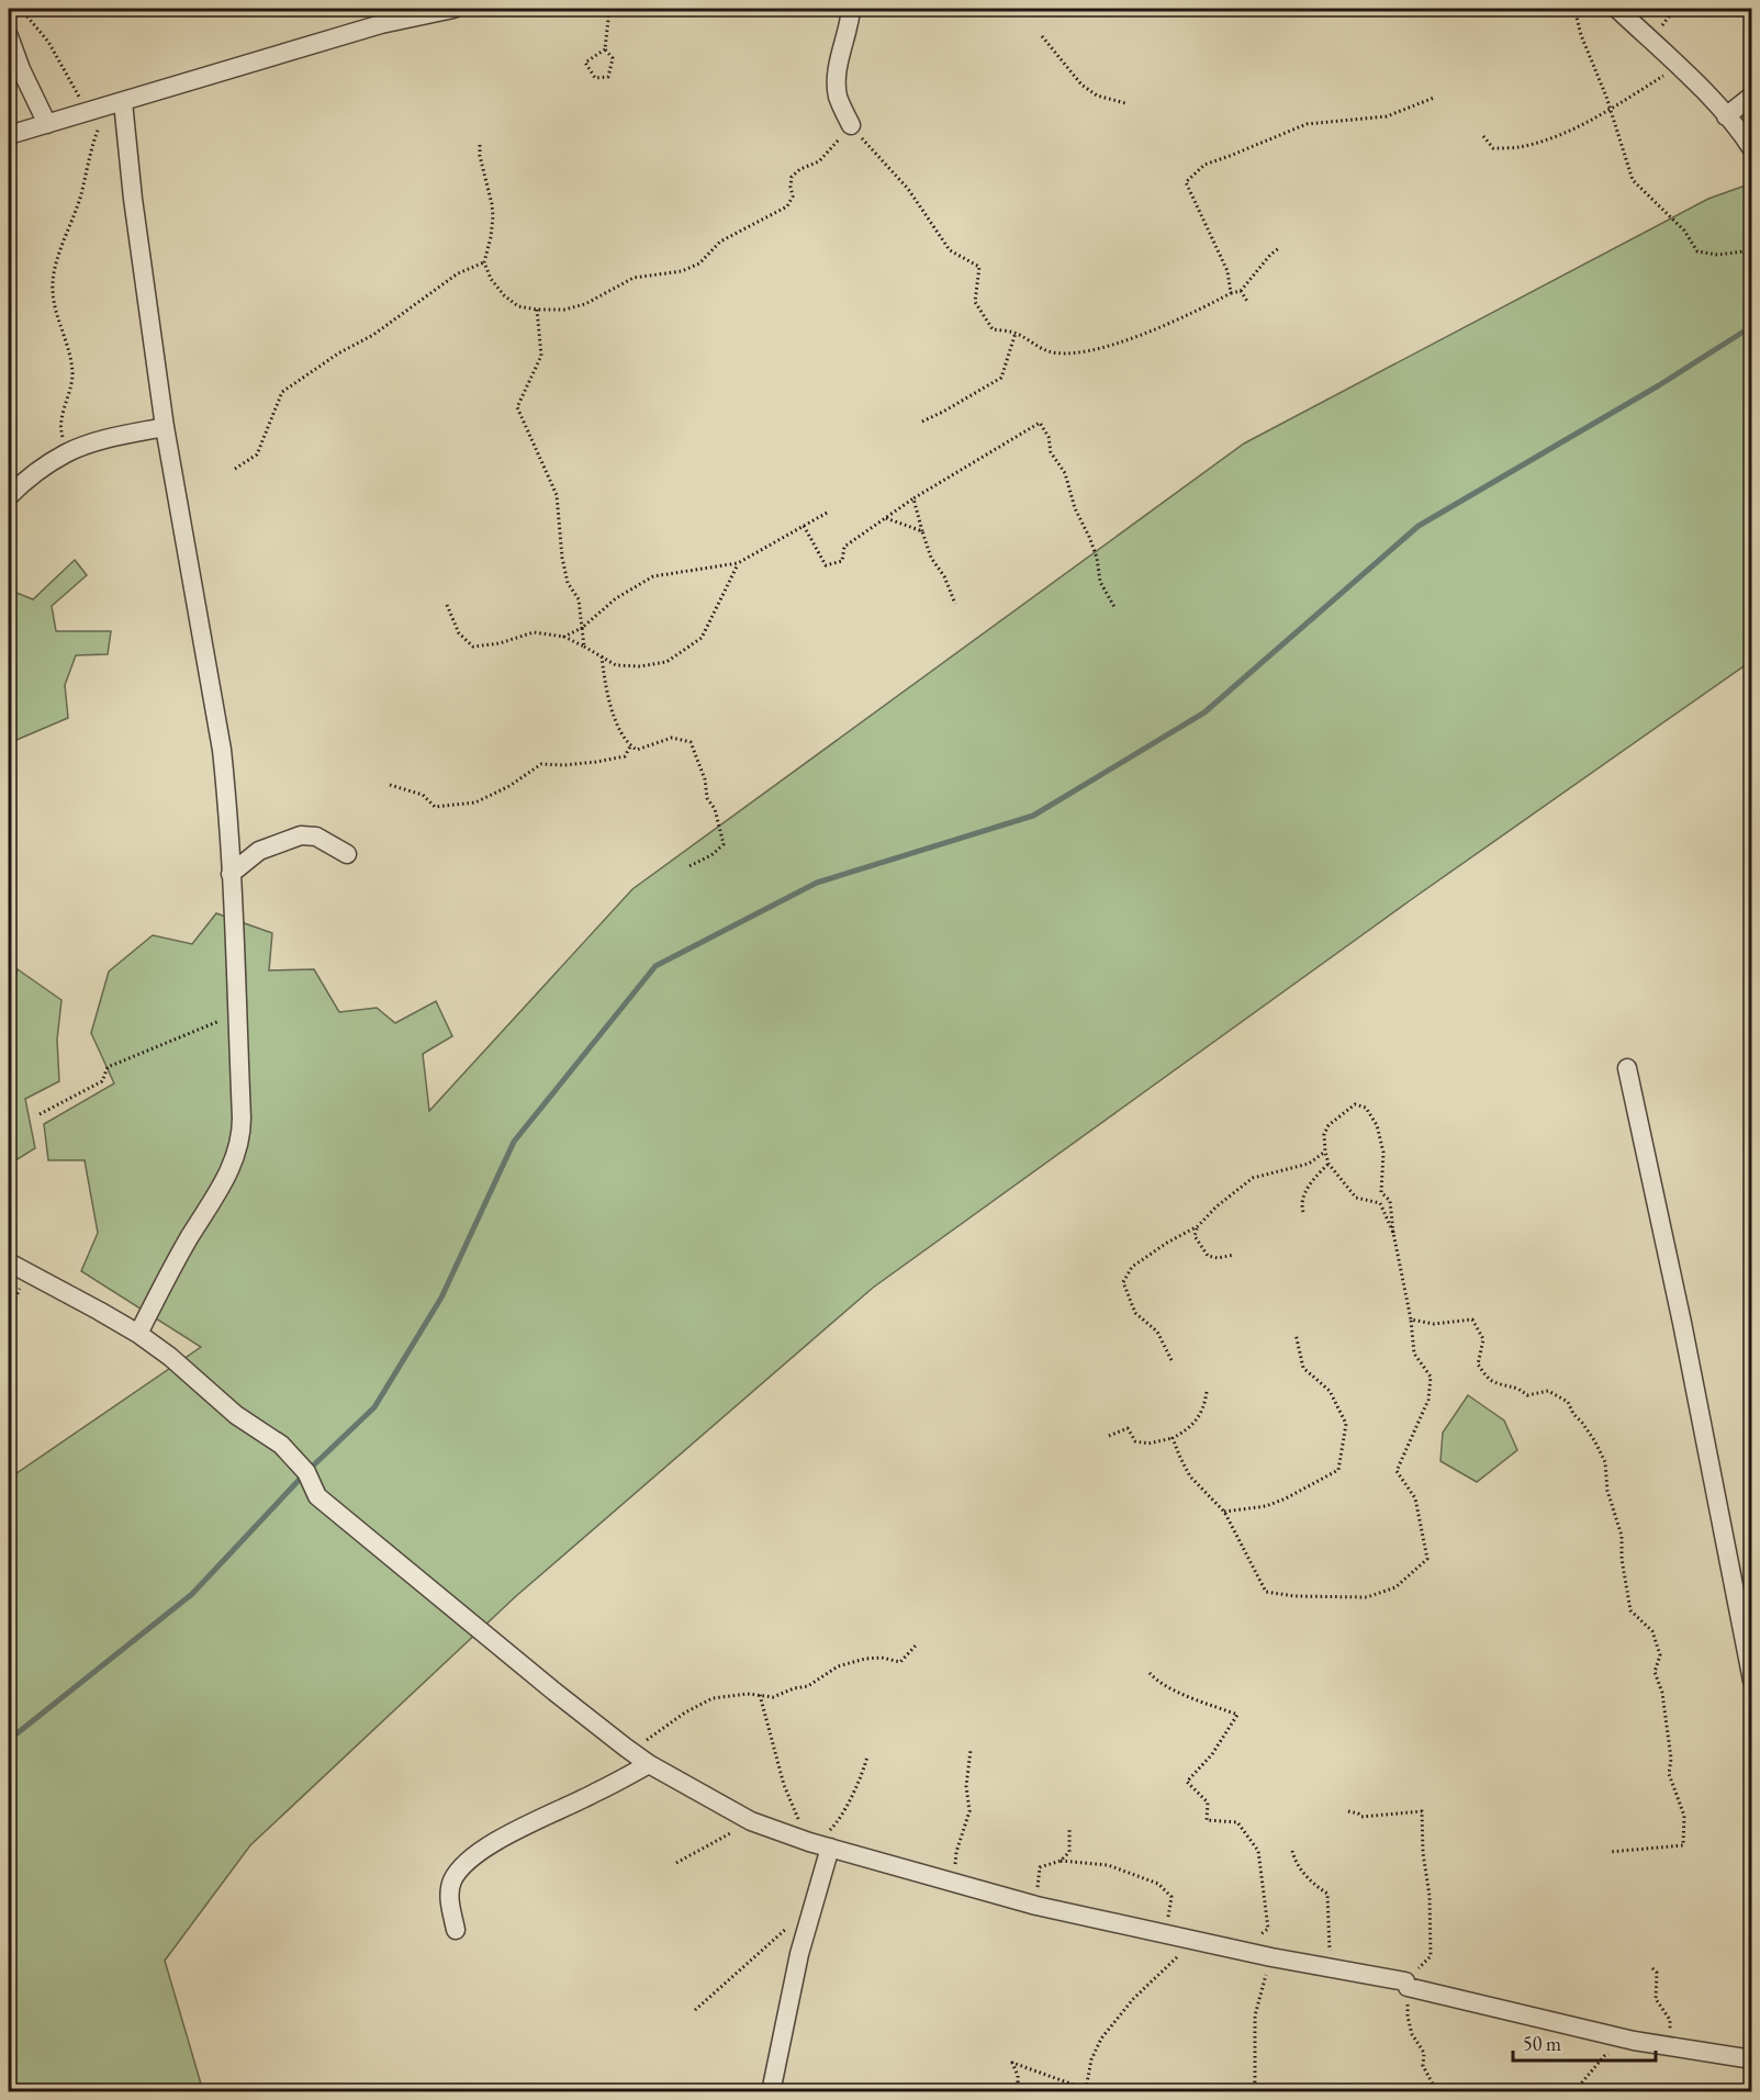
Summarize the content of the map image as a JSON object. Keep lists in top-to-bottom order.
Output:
{
  "scale_bar": "50 m"
}
